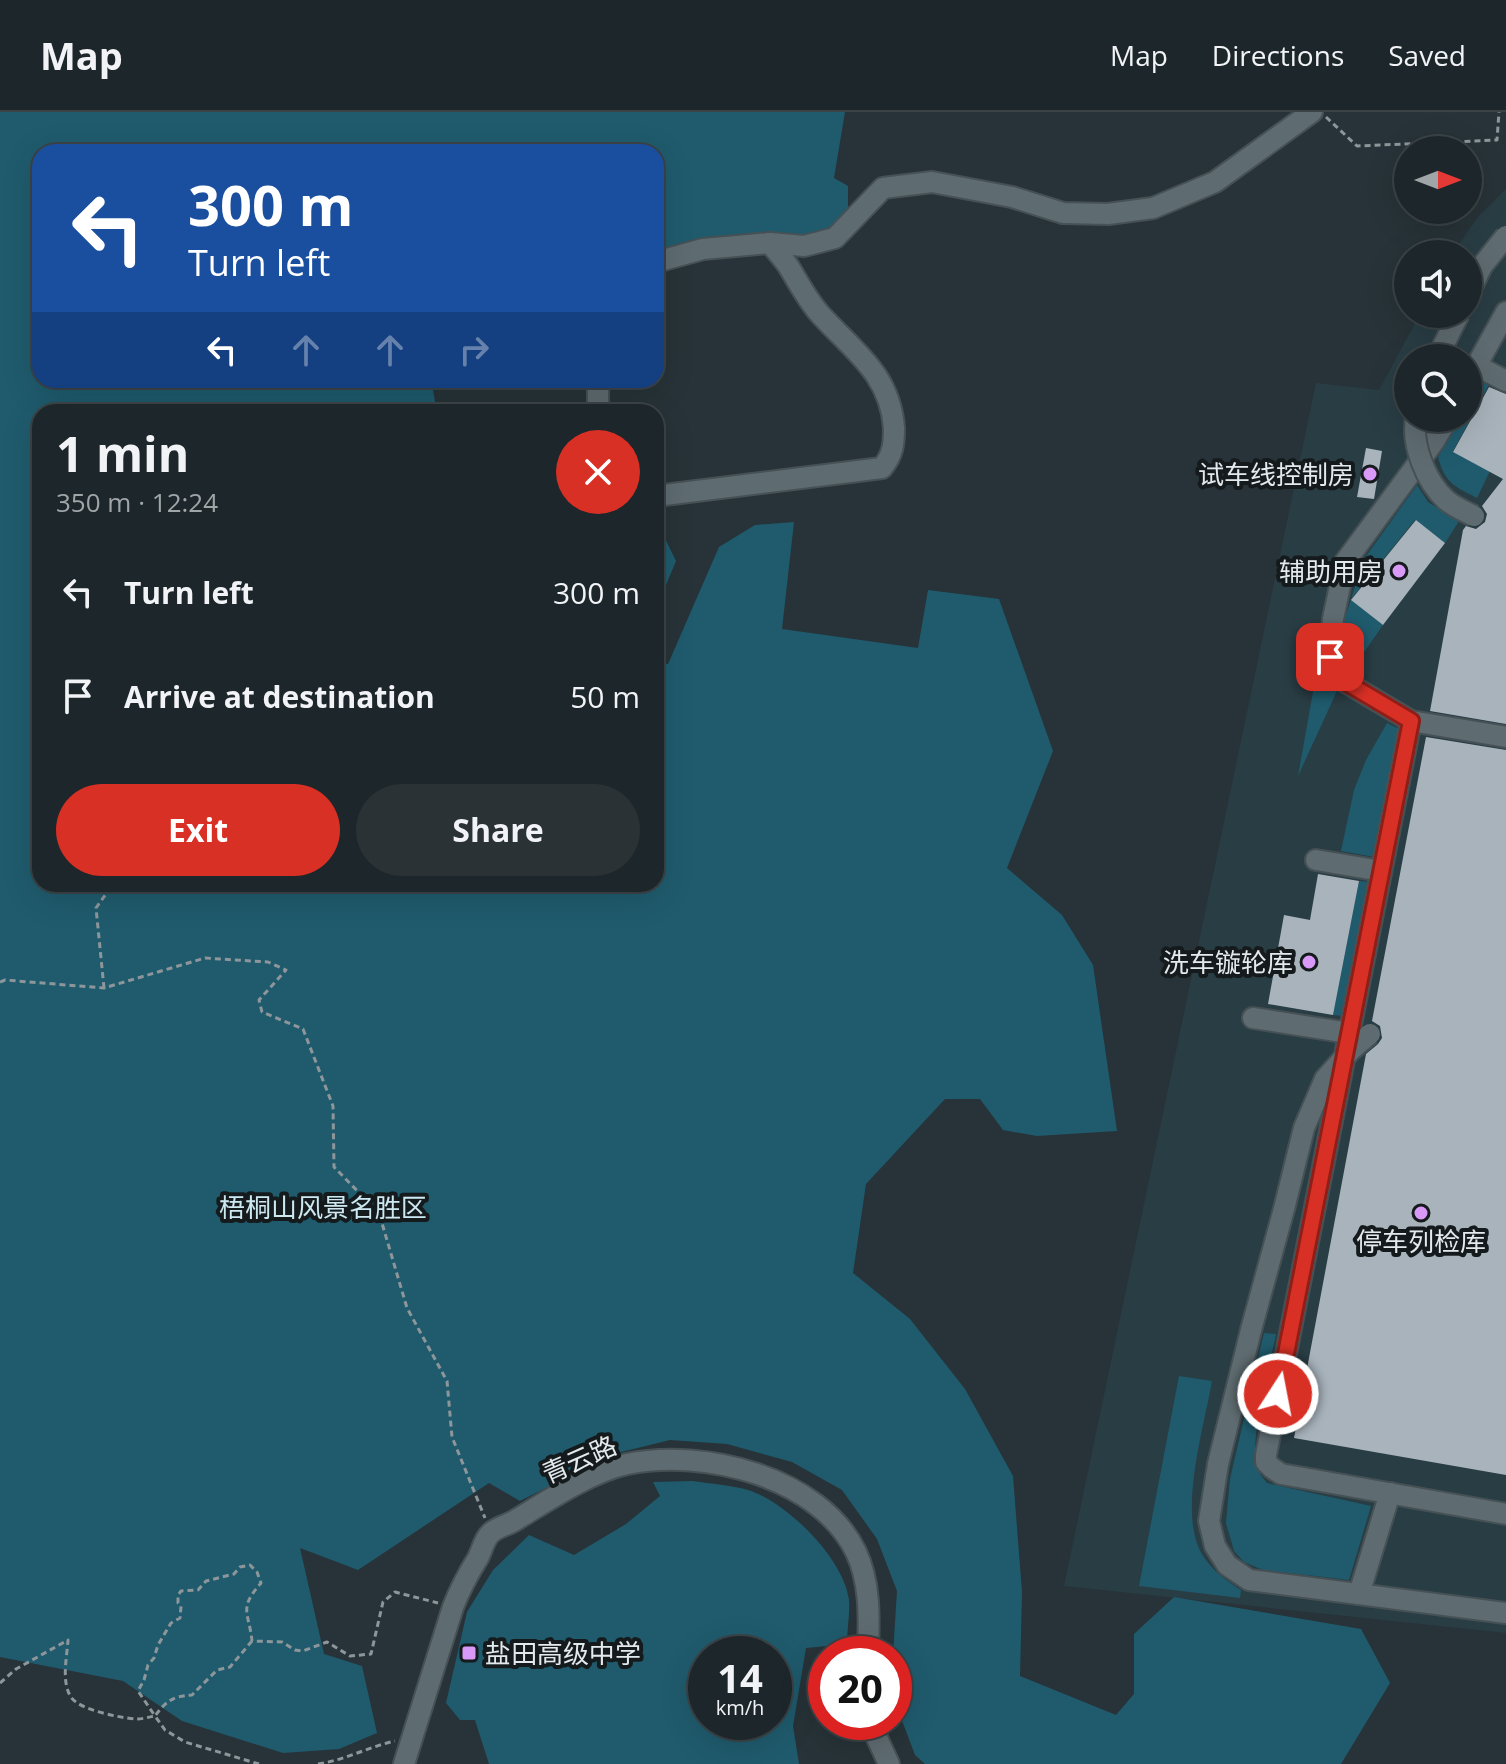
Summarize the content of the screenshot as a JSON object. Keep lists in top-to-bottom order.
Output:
{
  "streets": {
    "street": ["青云路"]
  },
  "parks": ["梧桐山风景名胜区"],
  "places": {
    "other": [
      "试车线控制房",
      "辅助用房",
      "洗车镟轮库",
      "停车列检库"
    ],
    "transit": ["盐田高级中学"]
  },
  "north": "right",
  "page": {
    "header": "Map",
    "nav": ["Map", "Directions", "Saved"],
    "turn": ["300 m", "Turn left"],
    "heading": ["1 min", "350 m · 12:24"],
    "list": [
      {
        "name": "Turn left",
        "value": "300 m"
      },
      {
        "name": "Arrive at destination",
        "value": "50 m"
      }
    ],
    "buttons": ["Exit", "Share"],
    "speed": "14 km/h",
    "limit": "20"
  }
}
